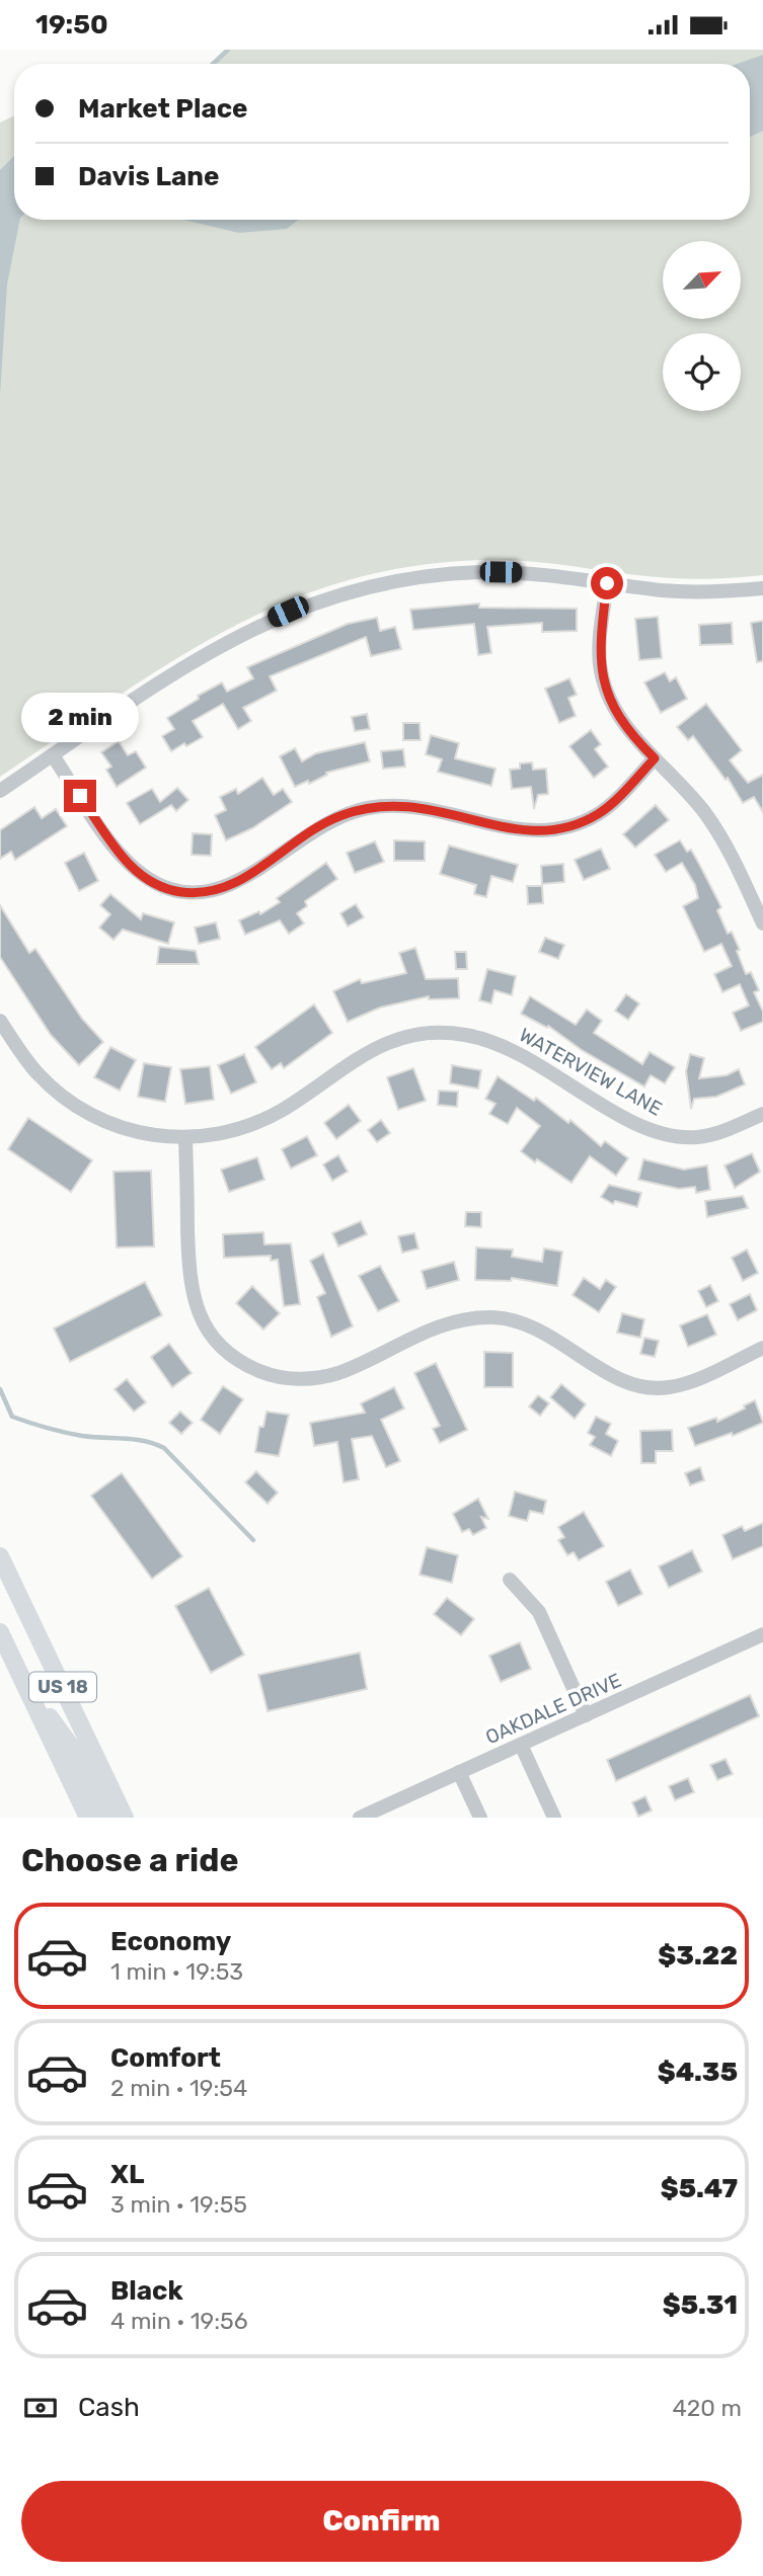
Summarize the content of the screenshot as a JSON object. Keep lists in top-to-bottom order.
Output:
{
  "streets": {
    "main road": ["US 18"],
    "street": ["WATERVIEW LANE", "OAKDALE DRIVE"]
  },
  "north": "top right",
  "page": {
    "status": "19:50",
    "banner": ["Market Place", "Davis Lane"],
    "bubble": "2 min",
    "heading": "Choose a ride",
    "list": [
      {
        "name": "Economy",
        "note": "1 min · 19:53",
        "value": "$3.22"
      },
      {
        "name": "Comfort",
        "note": "2 min · 19:54",
        "value": "$4.35"
      },
      {
        "name": "XL",
        "note": "3 min · 19:55",
        "value": "$5.47"
      },
      {
        "name": "Black",
        "note": "4 min · 19:56",
        "value": "$5.31"
      }
    ],
    "pay": ["Cash", "420 m"],
    "buttons": "Confirm"
  }
}
